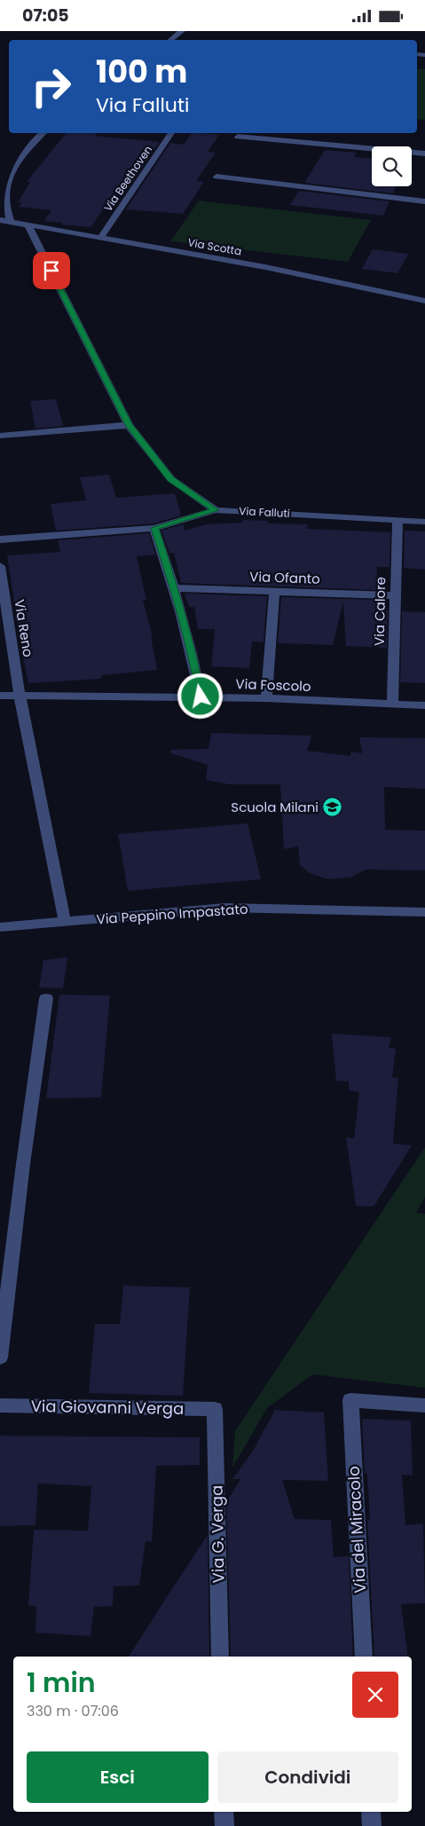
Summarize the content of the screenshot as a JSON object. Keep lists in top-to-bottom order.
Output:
{
  "streets": {
    "street": [
      "Via Beethoven",
      "Via Scotta",
      "Via Falluti",
      "Via Ofanto",
      "Via Calore",
      "Via Reno",
      "Via Foscolo",
      "Via Peppino Impastato",
      "Via Giovanni Verga",
      "Via del Miracolo",
      "Via G. Verga"
    ]
  },
  "crossings": [
    ["Via Beethoven", "Via Scotta"],
    ["Via Falluti", "Via Calore"],
    ["Via Ofanto", "Via Calore"],
    ["Via Calore", "Via Foscolo"],
    ["Via Reno", "Via Foscolo"],
    ["Via Reno", "Via Peppino Impastato"],
    ["Via Giovanni Verga", "Via G. Verga"]
  ],
  "places": {
    "school or university": ["Scuola Milani"]
  },
  "page": {
    "status": "07:05",
    "turn": ["100 m", "Via Falluti"],
    "heading": ["1 min", "330 m · 07:06"],
    "buttons": ["Esci", "Condividi"]
  }
}
